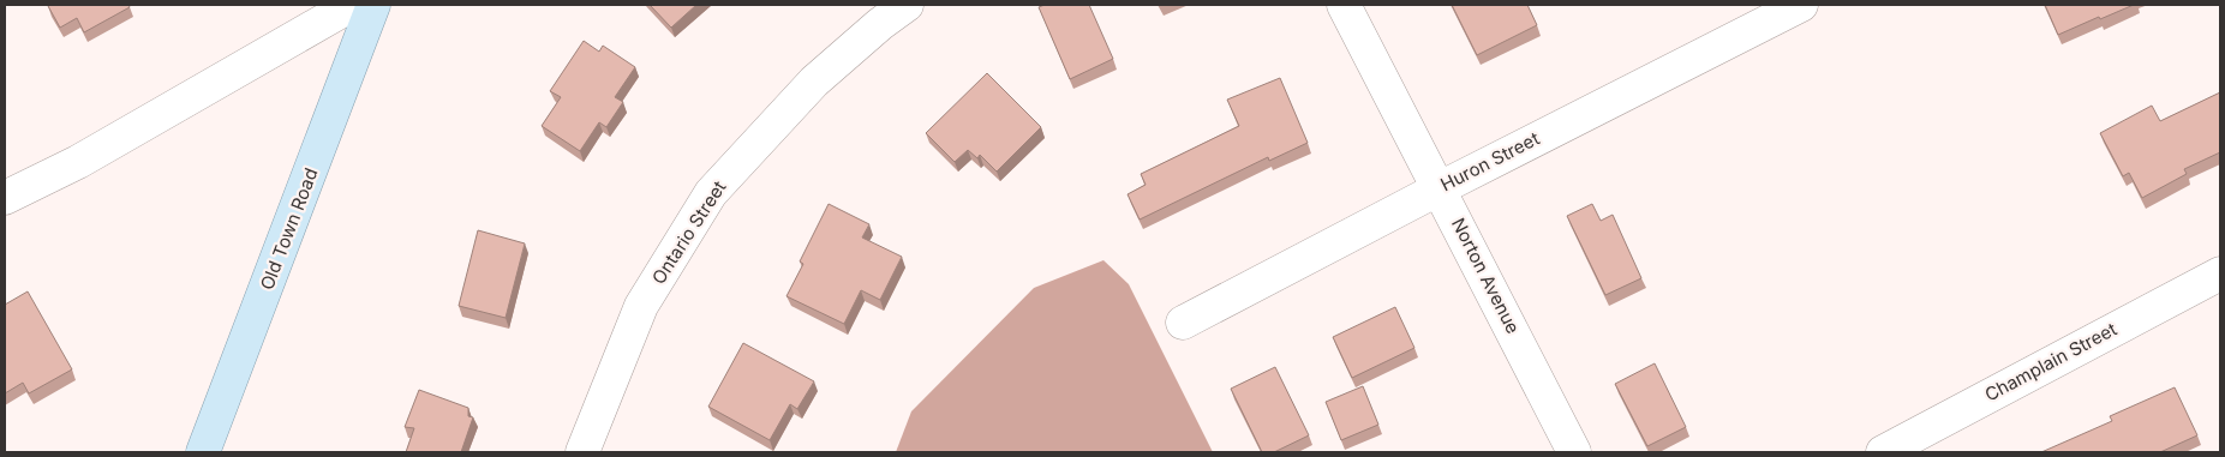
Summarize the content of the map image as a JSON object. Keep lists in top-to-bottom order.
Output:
{
  "streets": {
    "main road": ["Old Town Road"],
    "street": [
      "Huron Street",
      "Ontario Street",
      "Norton Avenue",
      "Champlain Street"
    ]
  },
  "crossings": [
    ["Huron Street", "Norton Avenue"]
  ]
}
